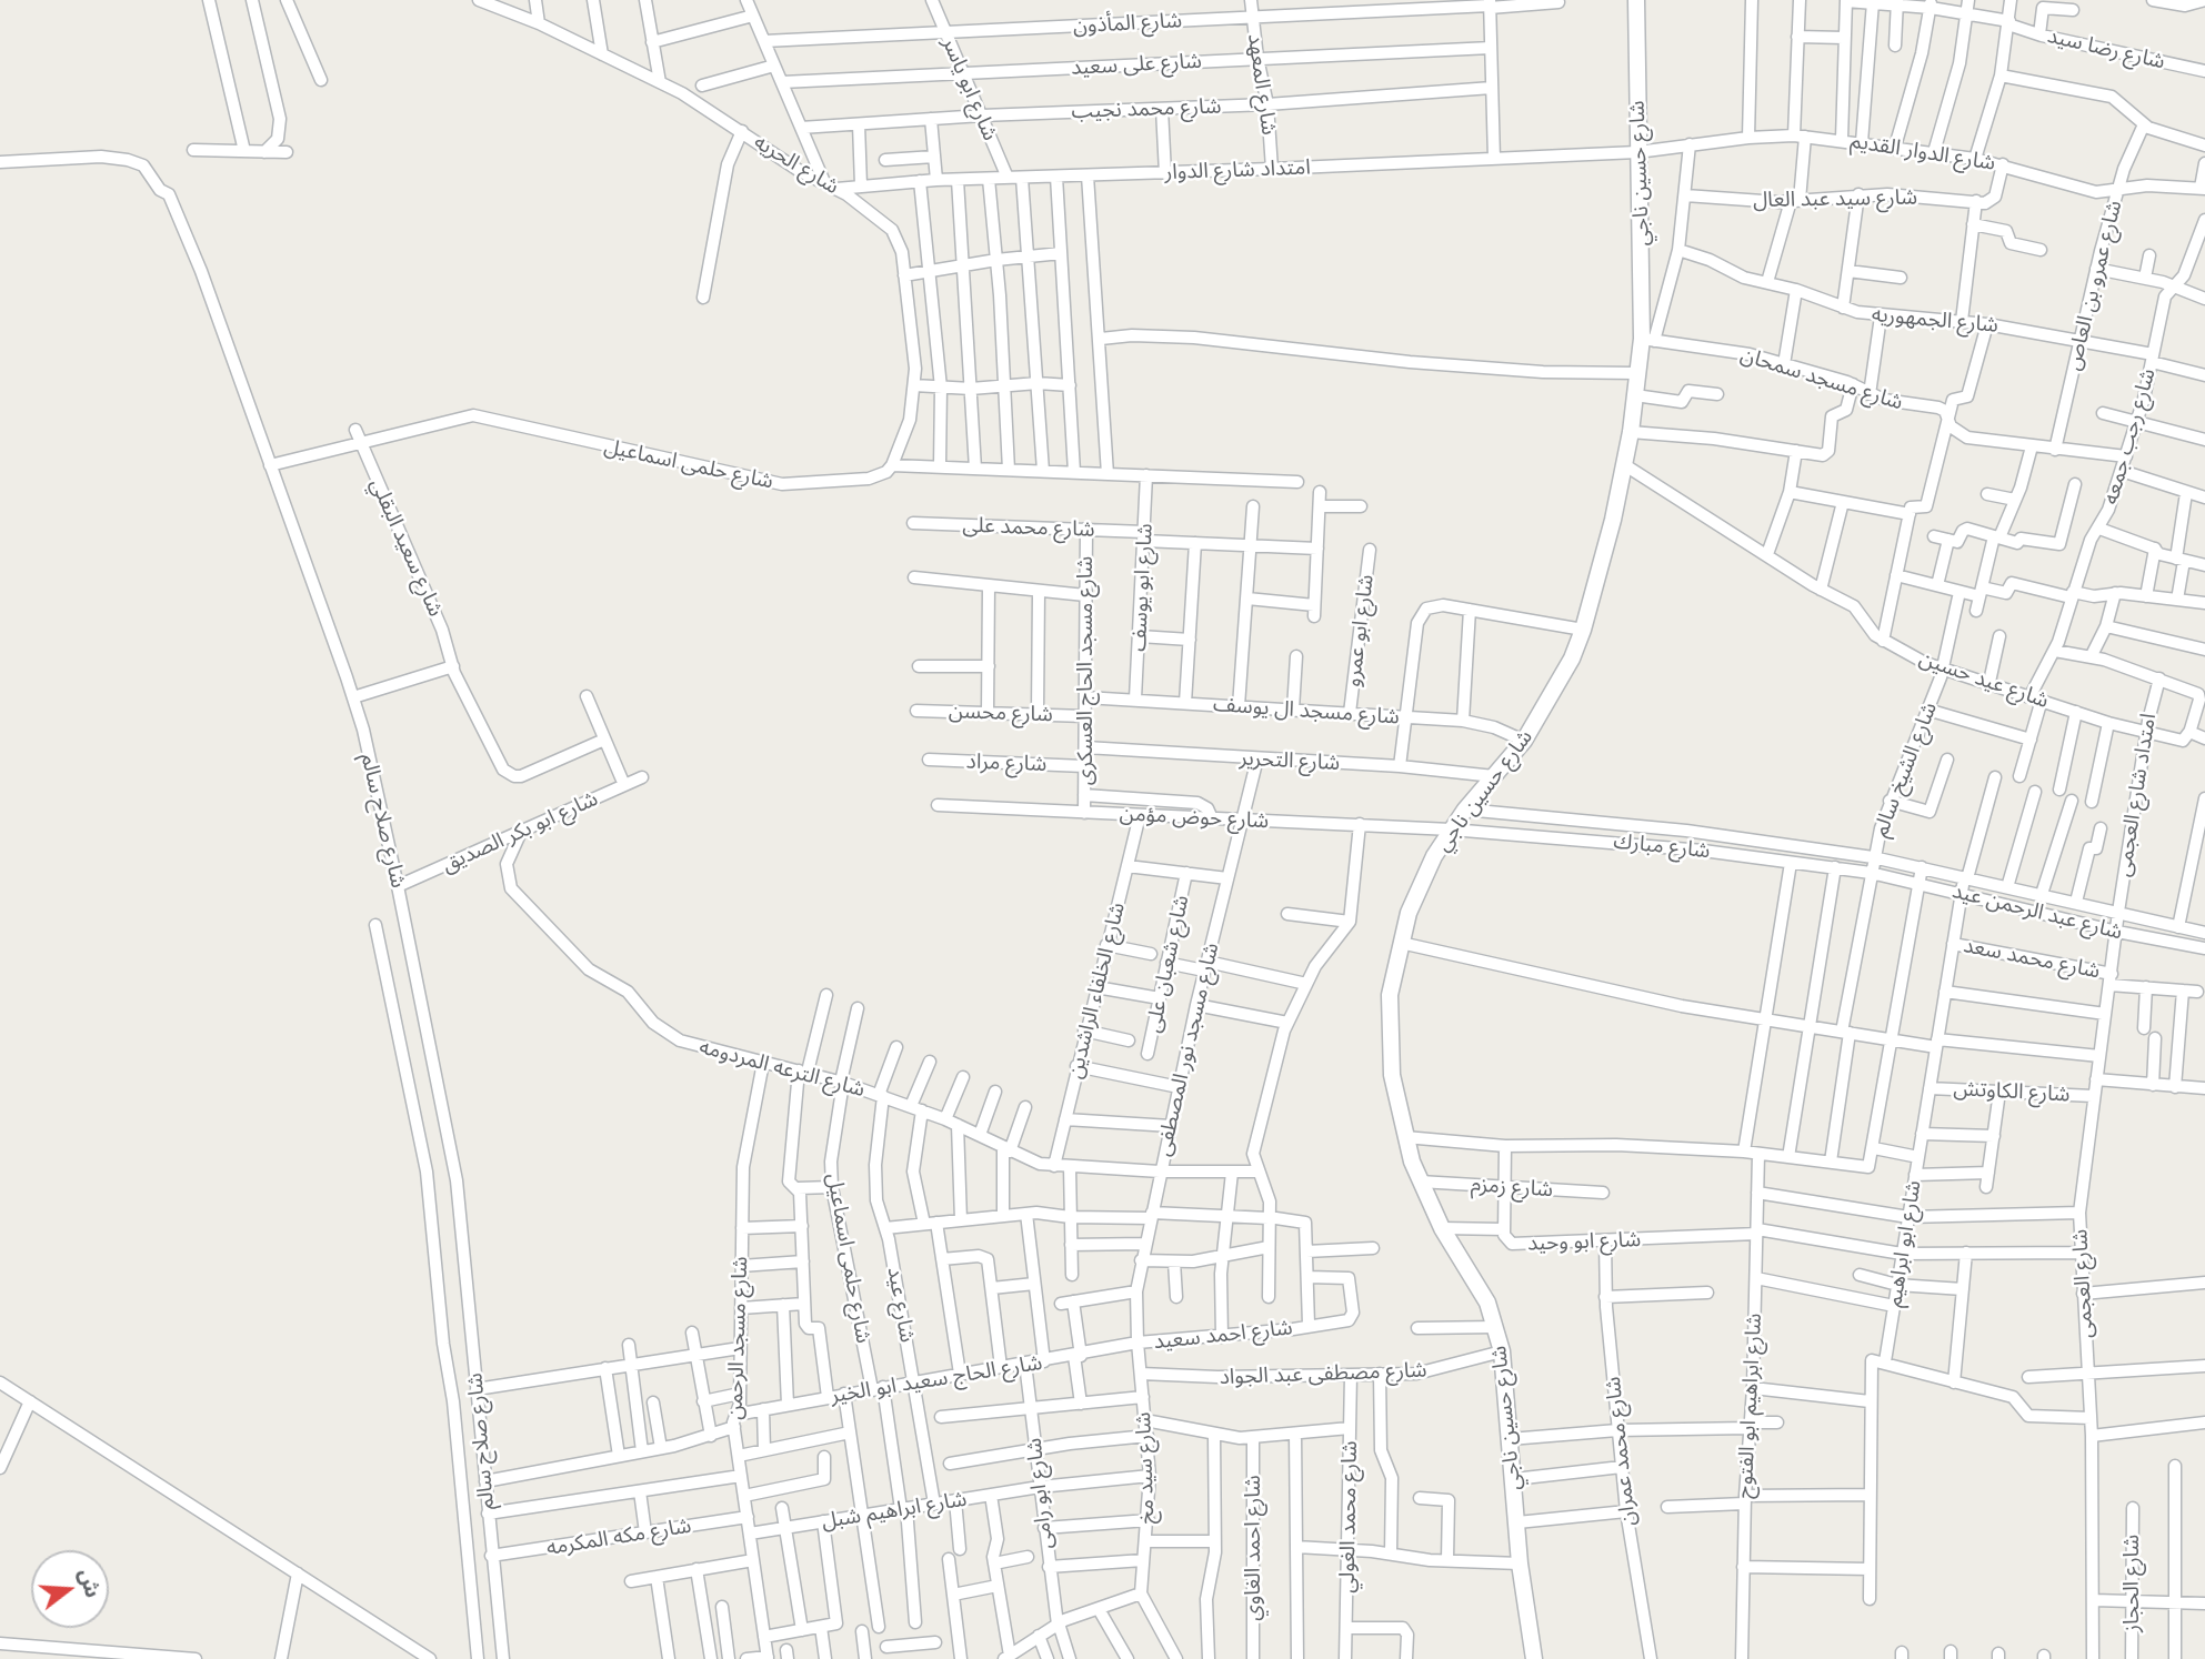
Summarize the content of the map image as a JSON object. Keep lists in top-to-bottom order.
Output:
{
  "streets": {
    "street": [
      "شارع المأذون",
      "شارع رضا سيد",
      "شارع على سعيد",
      "شارع المعهد",
      "شارع ابو ياسر",
      "شارع محمد نجيب",
      "شارع الدوار القديم",
      "شارع الحريه",
      "امتداد شارع الدوار",
      "شارع حسين ناجي",
      "شارع سيد عبد العال",
      "شارع عمرو بن العاص",
      "شارع الجمهوريه",
      "شارع مسجد سمحان",
      "شارع رجب جمعه",
      "شارع حلمى اسماعيل",
      "شارع محمد على",
      "شارع سعيد البقلي",
      "شارع ابو يوسف",
      "شارع ابو عمرو",
      "شارع مسجد الحاج العسكرى",
      "شارع عيد حسين",
      "شارع مسجد ال يوسف",
      "شارع محسن",
      "شارع التحرير",
      "شارع مراد",
      "شارع الشيخ سالم",
      "امتداد شارع العجمى",
      "شارع حوض مؤمن",
      "شارع صلاح سالم",
      "شارع ابو بكر الصديق",
      "شارع مبارك",
      "شارع عبد الرحمن عيد",
      "شارع محمد سعد",
      "شارع شعبان على",
      "شارع الخلفاء الراشدين",
      "شارع مسجد نور المصطفى",
      "شارع الترعه المردومه",
      "شارع الكاوتش",
      "شارع زمزم",
      "شارع ابو وحيد",
      "شارع ابو ابراهيم",
      "شارع العجمى",
      "شارع عيد",
      "شارع احمد سعيد",
      "شارع مسجد الرحمن",
      "شارع مصطفى عبد الجواد",
      "شارع الحاج سعيد ابو الخير",
      "شارع ابراهيم ابو الفتوح",
      "شارع محمد عمران",
      "شارع سيد مخ",
      "شارع ابو رامى",
      "شارع ابراهيم شبل",
      "شارع محمد الغولي",
      "شارع مكه المكرمه",
      "شارع احمد الغاوي",
      "شارع الحجاز"
    ]
  },
  "crossings": [
    ["شارع المأذون", "شارع المعهد"],
    ["شارع المأذون", "شارع ابو ياسر"],
    ["شارع على سعيد", "شارع المعهد"],
    ["شارع على سعيد", "شارع ابو ياسر"],
    ["شارع المعهد", "شارع محمد نجيب"],
    ["شارع المعهد", "امتداد شارع الدوار"],
    ["شارع ابو ياسر", "شارع محمد نجيب"],
    ["شارع ابو ياسر", "امتداد شارع الدوار"],
    ["شارع الدوار القديم", "امتداد شارع الدوار"],
    ["شارع الدوار القديم", "شارع حسين ناجي"],
    ["شارع الدوار القديم", "شارع عمرو بن العاص"],
    ["شارع الحريه", "امتداد شارع الدوار"],
    ["شارع الحريه", "شارع حلمى اسماعيل"],
    ["امتداد شارع الدوار", "شارع حسين ناجي"],
    ["شارع حسين ناجي", "شارع مسجد سمحان"],
    ["شارع حسين ناجي", "شارع عيد حسين"],
    ["شارع حسين ناجي", "شارع مسجد ال يوسف"],
    ["شارع حسين ناجي", "شارع التحرير"],
    ["شارع حسين ناجي", "شارع حوض مؤمن"],
    ["شارع حسين ناجي", "شارع مبارك"],
    ["شارع حسين ناجي", "شارع زمزم"],
    ["شارع حسين ناجي", "شارع مصطفى عبد الجواد"],
    ["شارع عمرو بن العاص", "شارع الجمهوريه"],
    ["شارع عمرو بن العاص", "شارع مسجد سمحان"],
    ["شارع الجمهوريه", "شارع رجب جمعه"],
    ["شارع مسجد سمحان", "شارع رجب جمعه"],
    ["شارع رجب جمعه", "شارع عيد حسين"],
    ["شارع حلمى اسماعيل", "شارع سعيد البقلي"],
    ["شارع حلمى اسماعيل", "شارع ابو يوسف"],
    ["شارع حلمى اسماعيل", "شارع صلاح سالم"],
    ["شارع حلمى اسماعيل", "شارع الترعه المردومه"],
    ["شارع حلمى اسماعيل", "شارع الحاج سعيد ابو الخير"],
    ["شارع حلمى اسماعيل", "شارع ابراهيم شبل"],
    ["شارع محمد على", "شارع ابو يوسف"],
    ["شارع محمد على", "شارع مسجد الحاج العسكرى"],
    ["شارع ابو يوسف", "شارع مسجد ال يوسف"],
    ["شارع ابو عمرو", "شارع مسجد ال يوسف"],
    ["شارع مسجد الحاج العسكرى", "شارع مسجد ال يوسف"],
    ["شارع مسجد الحاج العسكرى", "شارع محسن"],
    ["شارع مسجد الحاج العسكرى", "شارع التحرير"],
    ["شارع مسجد الحاج العسكرى", "شارع مراد"],
    ["شارع مسجد الحاج العسكرى", "شارع حوض مؤمن"],
    ["شارع عيد حسين", "شارع الشيخ سالم"],
    ["شارع عيد حسين", "امتداد شارع العجمى"],
    ["شارع التحرير", "شارع مسجد نور المصطفى"],
    ["شارع الشيخ سالم", "شارع مبارك"],
    ["شارع الشيخ سالم", "شارع عبد الرحمن عيد"],
    ["امتداد شارع العجمى", "شارع عبد الرحمن عيد"],
    ["امتداد شارع العجمى", "شارع العجمى"],
    ["شارع حوض مؤمن", "شارع مبارك"],
    ["شارع حوض مؤمن", "شارع الخلفاء الراشدين"],
    ["شارع حوض مؤمن", "شارع مسجد نور المصطفى"],
    ["شارع صلاح سالم", "شارع ابو بكر الصديق"],
    ["شارع صلاح سالم", "شارع الحاج سعيد ابو الخير"],
    ["شارع صلاح سالم", "شارع مكه المكرمه"],
    ["شارع ابو بكر الصديق", "شارع الترعه المردومه"],
    ["شارع مبارك", "شارع عبد الرحمن عيد"],
    ["شارع عبد الرحمن عيد", "شارع ابو ابراهيم"],
    ["شارع عبد الرحمن عيد", "شارع العجمى"],
    ["شارع محمد سعد", "شارع ابو ابراهيم"],
    ["شارع محمد سعد", "شارع العجمى"],
    ["شارع الخلفاء الراشدين", "شارع الترعه المردومه"],
    ["شارع مسجد نور المصطفى", "شارع الترعه المردومه"],
    ["شارع مسجد نور المصطفى", "شارع احمد سعيد"],
    ["شارع مسجد نور المصطفى", "شارع الحاج سعيد ابو الخير"],
    ["شارع مسجد نور المصطفى", "شارع سيد مخ"],
    ["شارع الترعه المردومه", "شارع عيد"],
    ["شارع الترعه المردومه", "شارع مسجد الرحمن"],
    ["شارع الكاوتش", "شارع ابو ابراهيم"],
    ["شارع الكاوتش", "شارع العجمى"],
    ["شارع زمزم", "شارع ابو وحيد"],
    ["شارع ابو وحيد", "شارع ابو ابراهيم"],
    ["شارع ابو وحيد", "شارع العجمى"],
    ["شارع ابو وحيد", "شارع ابراهيم ابو الفتوح"],
    ["شارع ابو وحيد", "شارع محمد عمران"],
    ["شارع عيد", "شارع الحاج سعيد ابو الخير"],
    ["شارع عيد", "شارع ابراهيم شبل"],
    ["شارع احمد سعيد", "شارع الحاج سعيد ابو الخير"],
    ["شارع احمد سعيد", "شارع سيد مخ"],
    ["شارع مسجد الرحمن", "شارع الحاج سعيد ابو الخير"],
    ["شارع مسجد الرحمن", "شارع ابراهيم شبل"],
    ["شارع مسجد الرحمن", "شارع مكه المكرمه"],
    ["شارع مصطفى عبد الجواد", "شارع سيد مخ"],
    ["شارع مصطفى عبد الجواد", "شارع محمد الغولي"],
    ["شارع الحاج سعيد ابو الخير", "شارع سيد مخ"],
    ["شارع الحاج سعيد ابو الخير", "شارع ابو رامى"],
    ["شارع سيد مخ", "شارع ابراهيم شبل"],
    ["شارع ابو رامى", "شارع ابراهيم شبل"]
  ],
  "north": "right"
}
